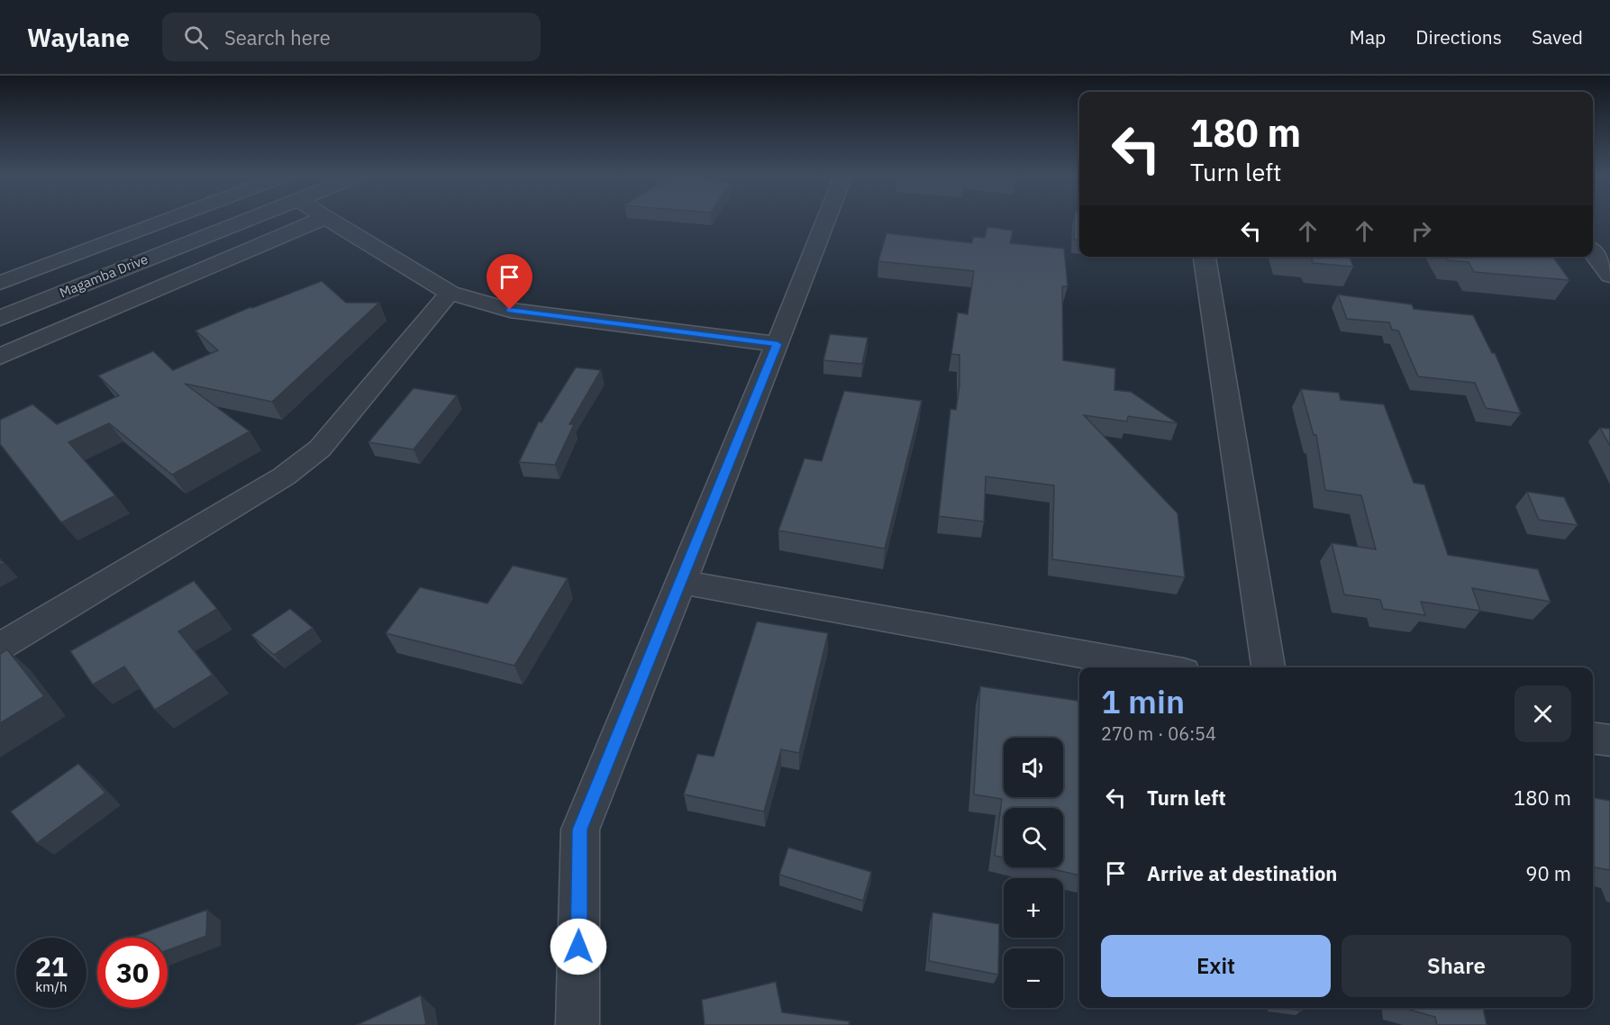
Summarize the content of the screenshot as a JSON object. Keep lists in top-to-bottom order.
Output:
{
  "streets": {
    "street": ["Magamba Drive"]
  },
  "page": {
    "header": "Waylane",
    "search": "Search here",
    "nav": ["Map", "Directions", "Saved"],
    "turn": ["180 m", "Turn left"],
    "heading": ["1 min", "270 m · 06:54"],
    "map_buttons": ["+", "−"],
    "list": [
      {
        "name": "Turn left",
        "value": "180 m"
      },
      {
        "name": "Arrive at destination",
        "value": "90 m"
      }
    ],
    "buttons": ["Exit", "Share"],
    "speed": "21 km/h",
    "limit": "30"
  }
}
